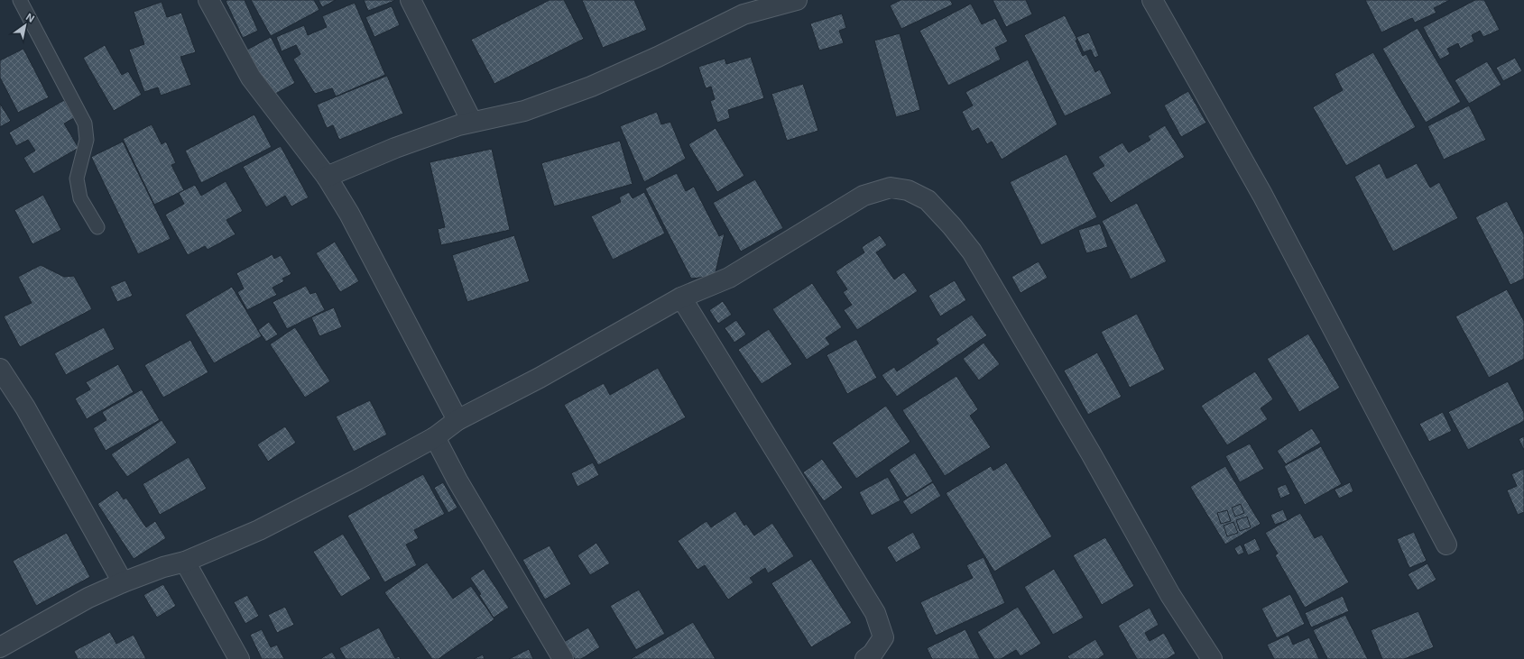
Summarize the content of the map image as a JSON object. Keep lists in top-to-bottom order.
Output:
{
  "north": "top right"
}
